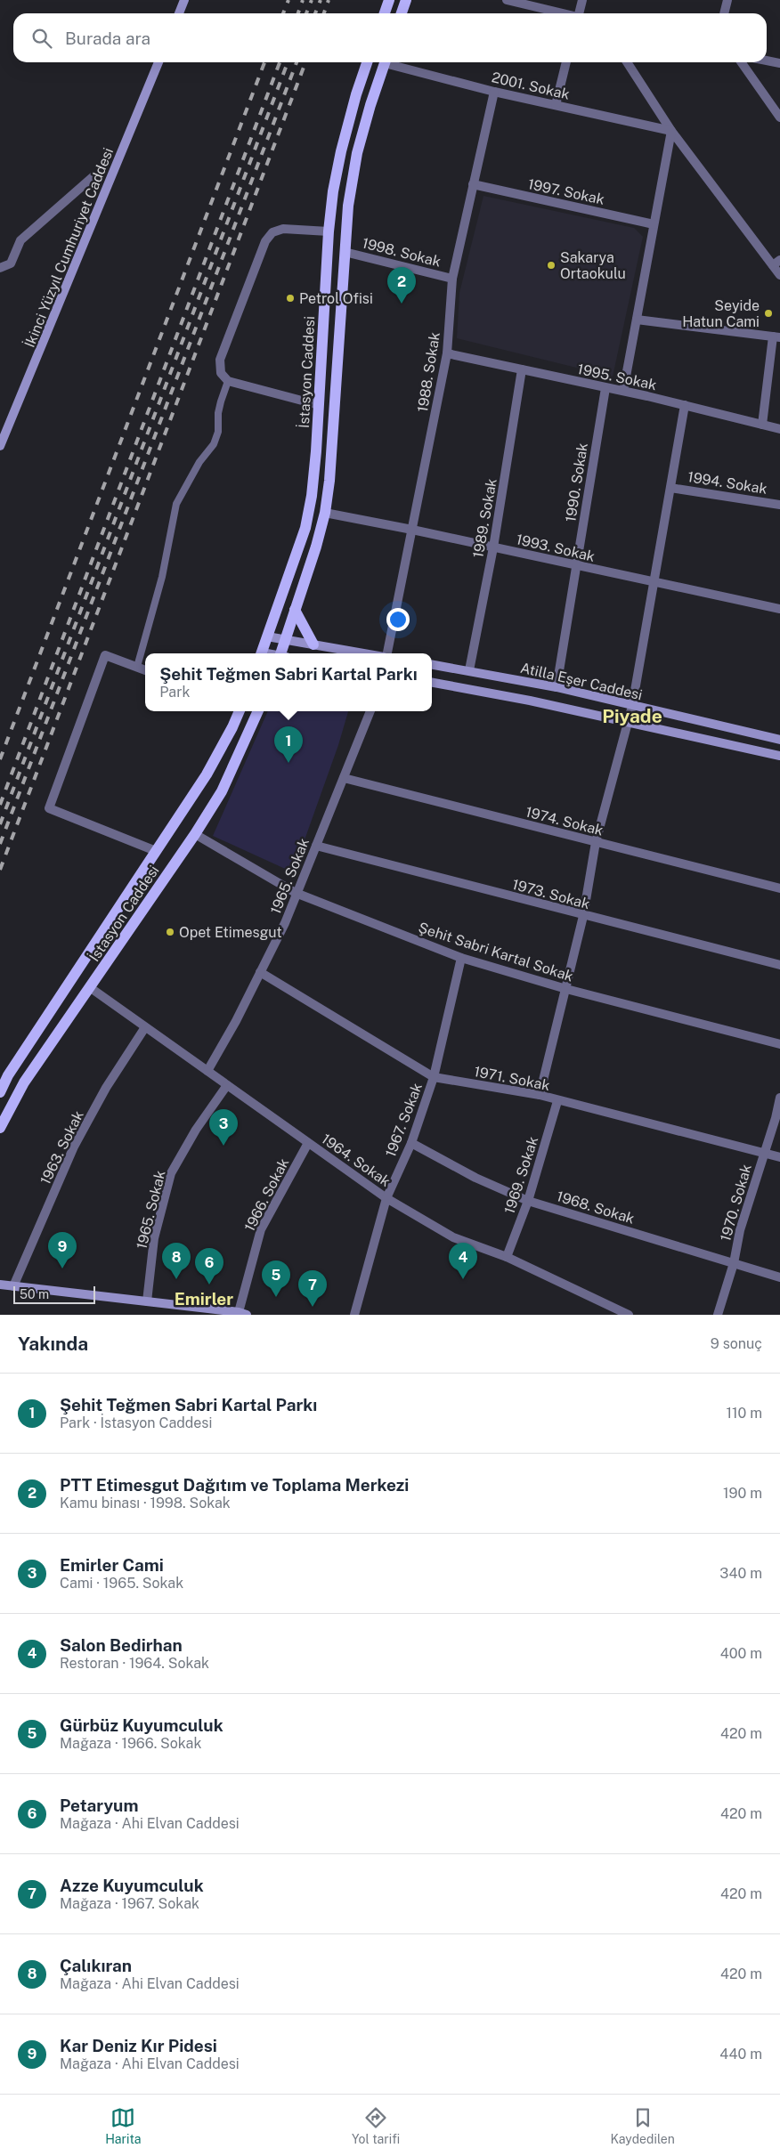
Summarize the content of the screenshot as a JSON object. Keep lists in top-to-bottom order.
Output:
{
  "streets": {
    "main road": ["İkinci Yüzyıl Cumhuriyet Caddesi", "İstasyon Caddesi", "Atilla Eşer Caddesi"],
    "street": [
      "2001. Sokak",
      "1997. Sokak",
      "1998. Sokak",
      "1988. Sokak",
      "1995. Sokak",
      "1990. Sokak",
      "1994. Sokak",
      "1989. Sokak",
      "1993. Sokak",
      "1974. Sokak",
      "1965. Sokak",
      "1973. Sokak",
      "Şehit Sabri Kartal Sokak",
      "1971. Sokak",
      "1967. Sokak",
      "1963. Sokak",
      "1964. Sokak",
      "1969. Sokak",
      "1966. Sokak",
      "1970. Sokak",
      "1968. Sokak"
    ]
  },
  "crossings": [
    ["2001. Sokak", "1988. Sokak"],
    ["1997. Sokak", "1988. Sokak"],
    ["1998. Sokak", "İstasyon Caddesi"],
    ["1998. Sokak", "1988. Sokak"],
    ["İstasyon Caddesi", "1993. Sokak"],
    ["İstasyon Caddesi", "Şehit Sabri Kartal Sokak"],
    ["İstasyon Caddesi", "1964. Sokak"],
    ["1988. Sokak", "1995. Sokak"],
    ["1988. Sokak", "1993. Sokak"],
    ["1995. Sokak", "1990. Sokak"],
    ["1995. Sokak", "1989. Sokak"],
    ["1990. Sokak", "1993. Sokak"],
    ["1990. Sokak", "Atilla Eşer Caddesi"],
    ["1989. Sokak", "1993. Sokak"],
    ["1989. Sokak", "Atilla Eşer Caddesi"],
    ["1974. Sokak", "1965. Sokak"],
    ["1965. Sokak", "1973. Sokak"],
    ["1965. Sokak", "Şehit Sabri Kartal Sokak"],
    ["1965. Sokak", "1971. Sokak"],
    ["1965. Sokak", "1964. Sokak"],
    ["Şehit Sabri Kartal Sokak", "1967. Sokak"],
    ["1971. Sokak", "1967. Sokak"],
    ["1971. Sokak", "1969. Sokak"],
    ["1971. Sokak", "1970. Sokak"],
    ["1967. Sokak", "1964. Sokak"],
    ["1967. Sokak", "1968. Sokak"],
    ["1963. Sokak", "1964. Sokak"],
    ["1964. Sokak", "1969. Sokak"],
    ["1964. Sokak", "1966. Sokak"],
    ["1969. Sokak", "1968. Sokak"],
    ["1970. Sokak", "1968. Sokak"]
  ],
  "districts": ["Piyade", "Emirler"],
  "places": [
    "Sakarya Ortaokulu",
    "Petrol Ofisi",
    "Seyide Hatun Cami",
    "Opet Etimesgut"
  ],
  "scale_bar": "50 m",
  "page": {
    "search": "Burada ara",
    "pins": [
      "2",
      "1",
      "3",
      "9",
      "4",
      "8",
      "6",
      "5",
      "7"
    ],
    "popup": ["Şehit Teğmen Sabri Kartal Parkı", "Park"],
    "scale": "50 m",
    "heading": ["Yakında", "9 sonuç"],
    "list": [
      {
        "mark": "1",
        "name": "Şehit Teğmen Sabri Kartal Parkı",
        "note": "Park · İstasyon Caddesi",
        "value": "110 m"
      },
      {
        "mark": "2",
        "name": "PTT Etimesgut Dağıtım ve Toplama Merkezi",
        "note": "Kamu binası · 1998. Sokak",
        "value": "190 m"
      },
      {
        "mark": "3",
        "name": "Emirler Cami",
        "note": "Cami · 1965. Sokak",
        "value": "340 m"
      },
      {
        "mark": "4",
        "name": "Salon Bedirhan",
        "note": "Restoran · 1964. Sokak",
        "value": "400 m"
      },
      {
        "mark": "5",
        "name": "Gürbüz Kuyumculuk",
        "note": "Mağaza · 1966. Sokak",
        "value": "420 m"
      },
      {
        "mark": "6",
        "name": "Petaryum",
        "note": "Mağaza · Ahi Elvan Caddesi",
        "value": "420 m"
      },
      {
        "mark": "7",
        "name": "Azze Kuyumculuk",
        "note": "Mağaza · 1967. Sokak",
        "value": "420 m"
      },
      {
        "mark": "8",
        "name": "Çalıkıran",
        "note": "Mağaza · Ahi Elvan Caddesi",
        "value": "420 m"
      },
      {
        "mark": "9",
        "name": "Kar Deniz Kır Pidesi",
        "note": "Mağaza · Ahi Elvan Caddesi",
        "value": "440 m"
      }
    ],
    "nav": ["Harita", "Yol tarifi", "Kaydedilen"]
  }
}
